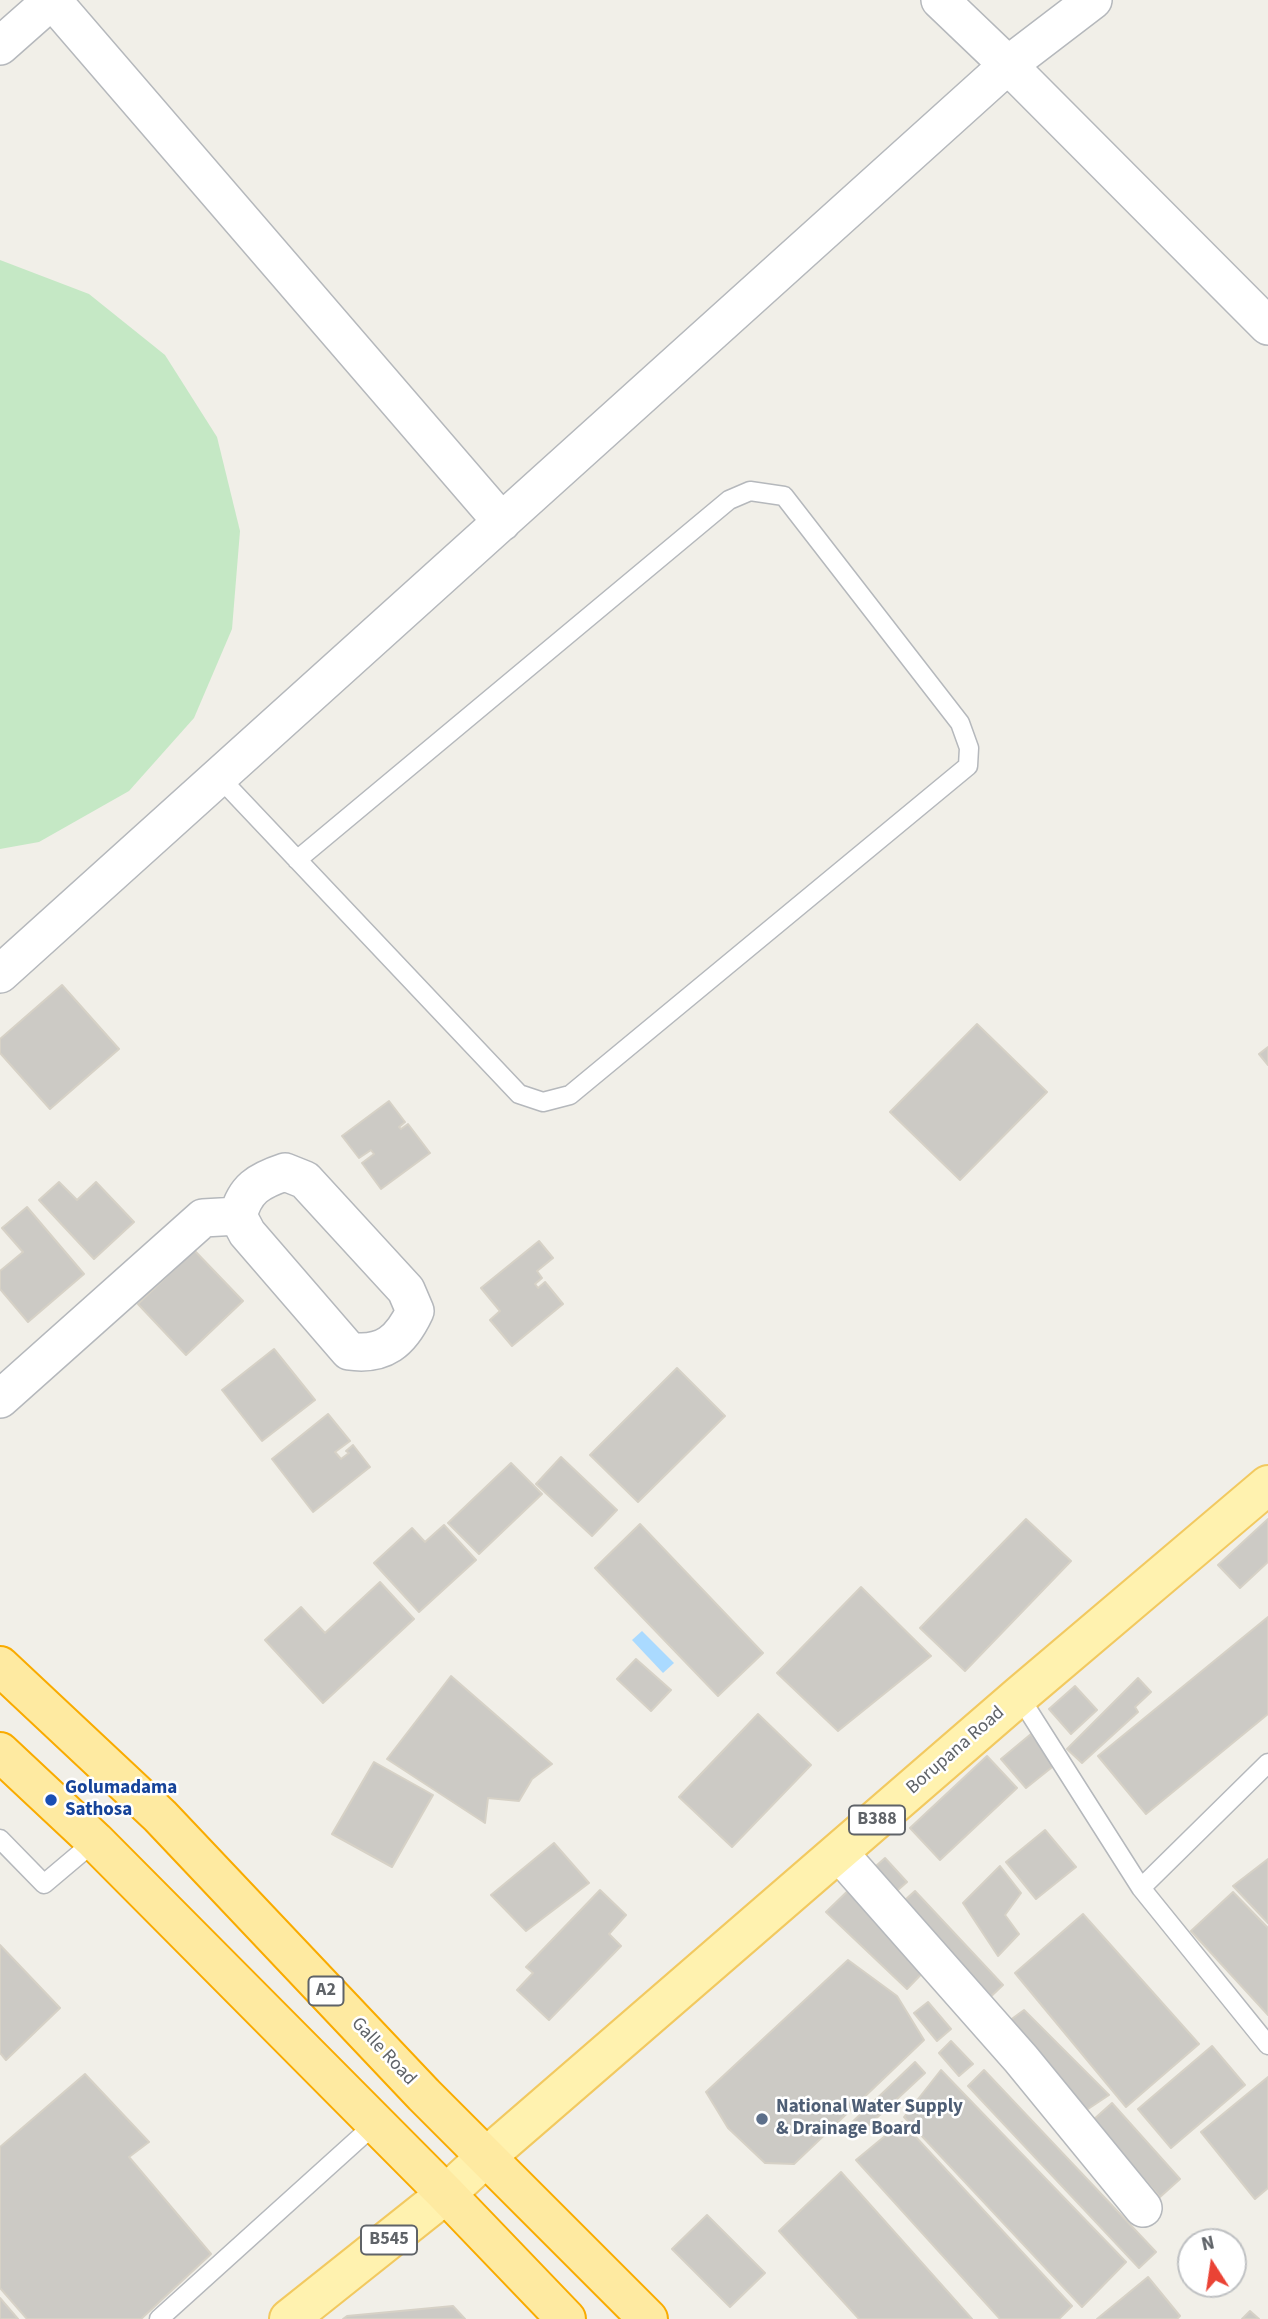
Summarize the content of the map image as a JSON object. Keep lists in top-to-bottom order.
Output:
{
  "streets": {
    "highway": ["A2", "Galle Road"],
    "main road": ["Borupana Road", "B388", "B545"]
  },
  "crossings": [
    ["Borupana Road", "Galle Road"],
    ["Borupana Road", "B545"],
    ["Galle Road", "B545"]
  ],
  "places": ["Golumadama Sathosa", "National Water Supply & Drainage Board"],
  "north": "top"
}
